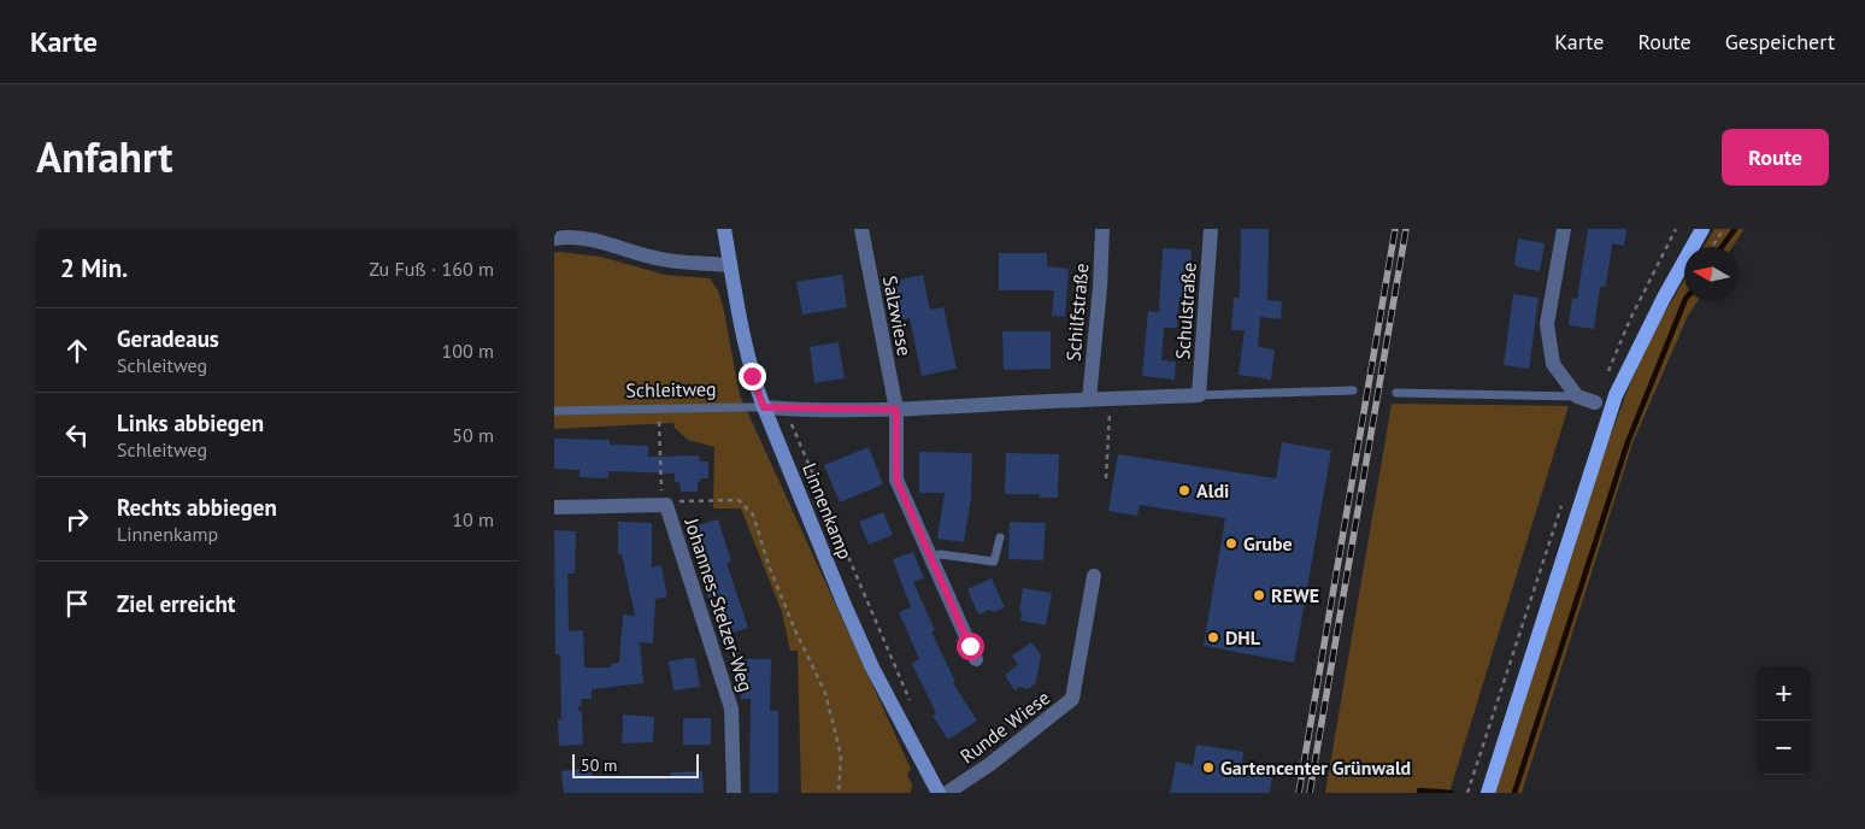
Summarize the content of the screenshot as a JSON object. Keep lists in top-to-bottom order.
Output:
{
  "streets": {
    "main road": ["Linnenkamp"],
    "street": [
      "Schulstraße",
      "Schilfstraße",
      "Salzwiese",
      "Schleitweg",
      "Johannes-Stelzer-Weg",
      "Runde Wiese"
    ]
  },
  "crossings": [
    ["Schulstraße", "Schleitweg"],
    ["Schilfstraße", "Schleitweg"],
    ["Salzwiese", "Schleitweg"],
    ["Schleitweg", "Linnenkamp"]
  ],
  "places": [
    "Aldi",
    "Grube",
    "REWE",
    "DHL",
    "Gartencenter Grünwald"
  ],
  "scale_bar": "50 m",
  "north": "left",
  "page": {
    "header": "Karte",
    "nav": ["Karte", "Route", "Gespeichert"],
    "title": "Anfahrt",
    "buttons": "Route",
    "heading": ["2 Min.", "Zu Fuß · 160 m"],
    "list": [
      ["Geradeaus", "Schleitweg", "100 m"],
      ["Links abbiegen", "Schleitweg", "50 m"],
      ["Rechts abbiegen", "Linnenkamp", "10 m"],
      "Ziel erreicht"
    ],
    "map_buttons": ["+", "−"],
    "scale": "50 m"
  }
}
